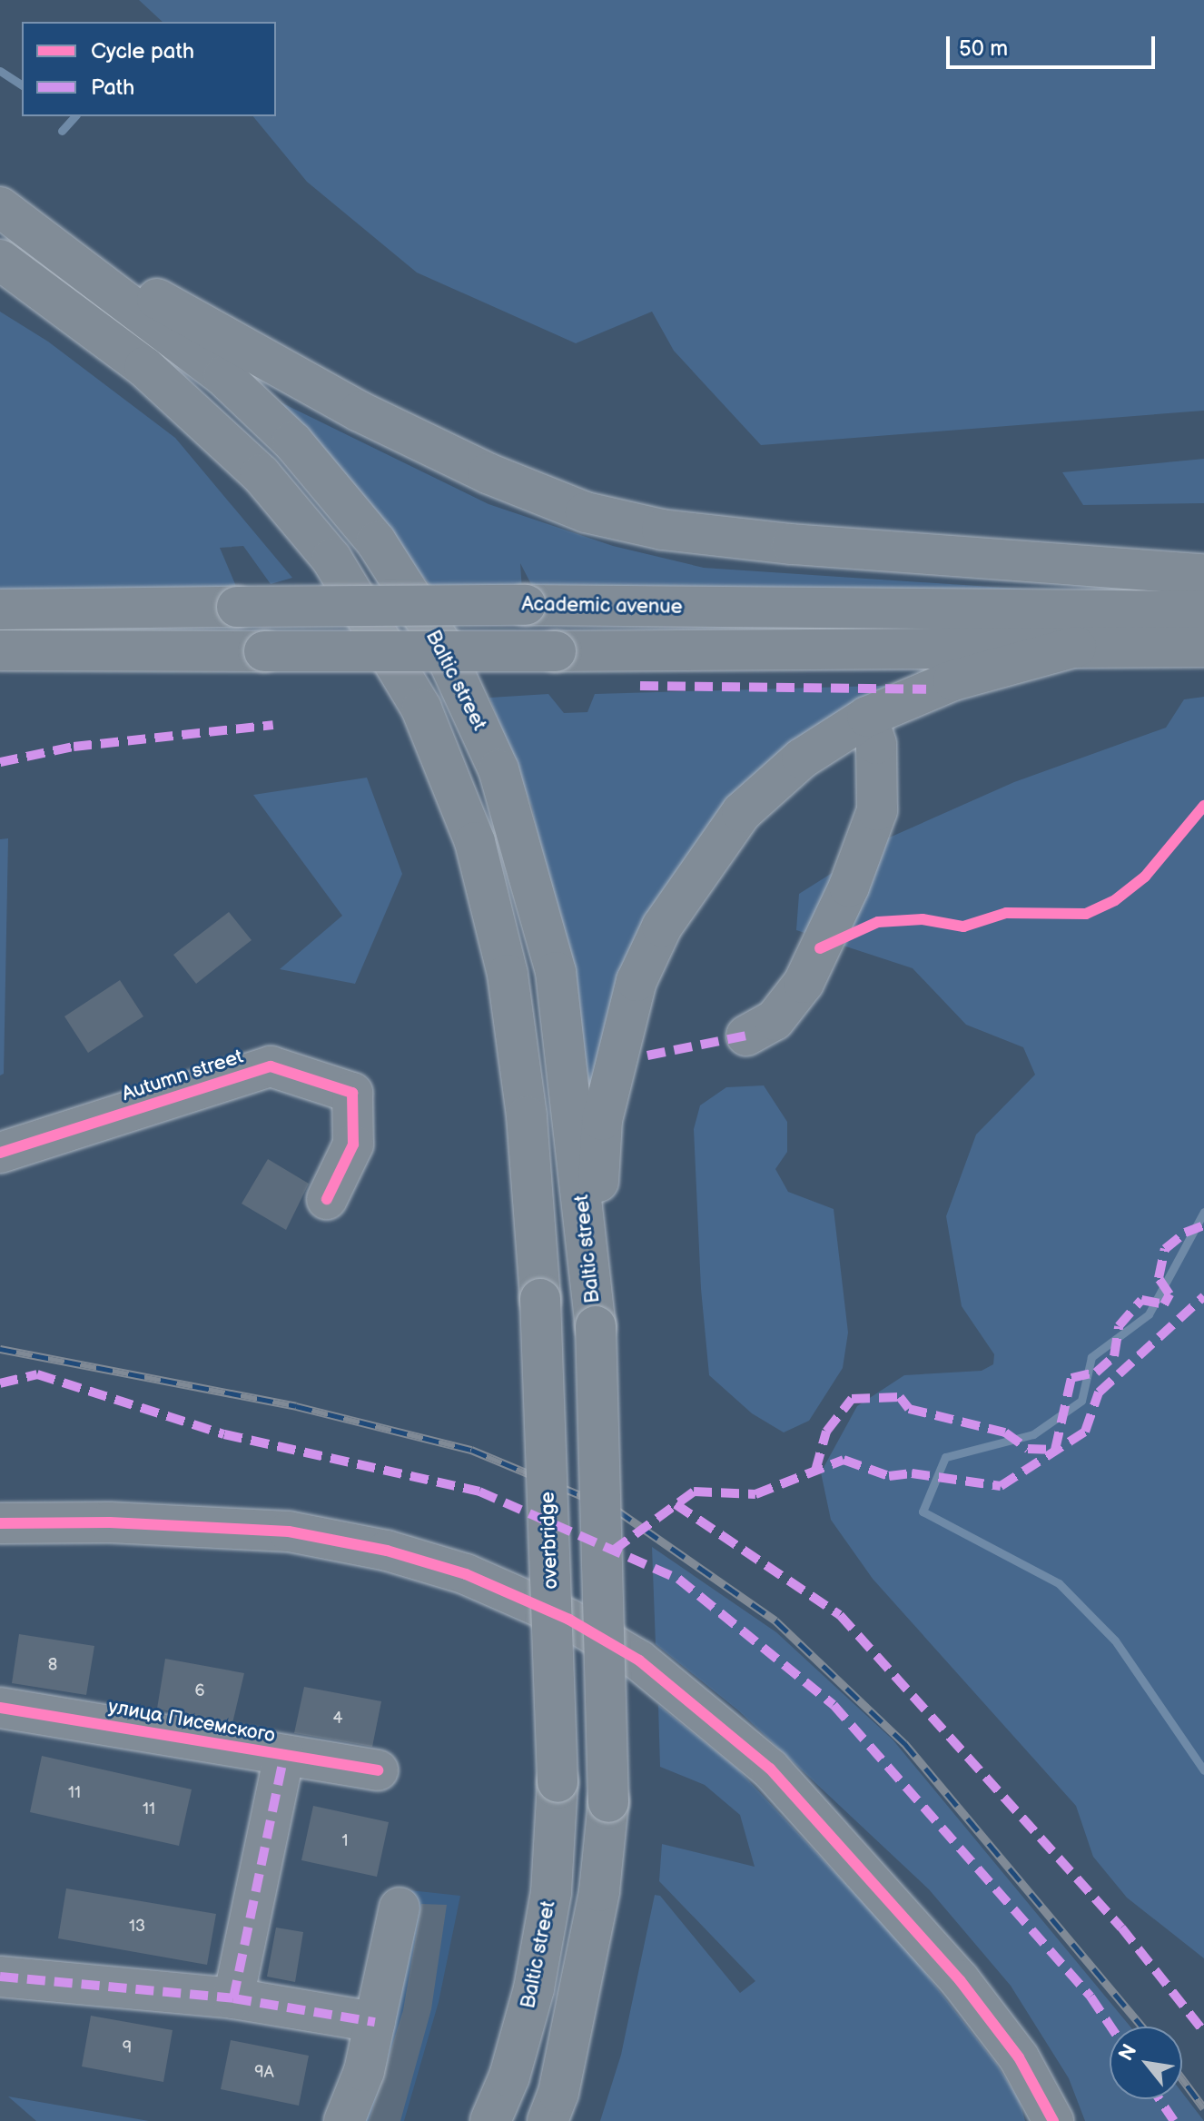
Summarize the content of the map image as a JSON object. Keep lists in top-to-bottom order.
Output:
{
  "streets": {
    "main road": [
      "Academic avenue",
      "Baltic street",
      "Autumn street",
      "overbridge",
      "улица Писемского"
    ]
  },
  "crossings": [
    ["Baltic street", "overbridge"]
  ],
  "house_numbers": [
    "8",
    "6",
    "4",
    "11",
    "11",
    "1",
    "13",
    "9",
    "9А"
  ],
  "legend": ["Cycle path", "Path"],
  "scale_bar": "50 m",
  "north": "top left"
}
